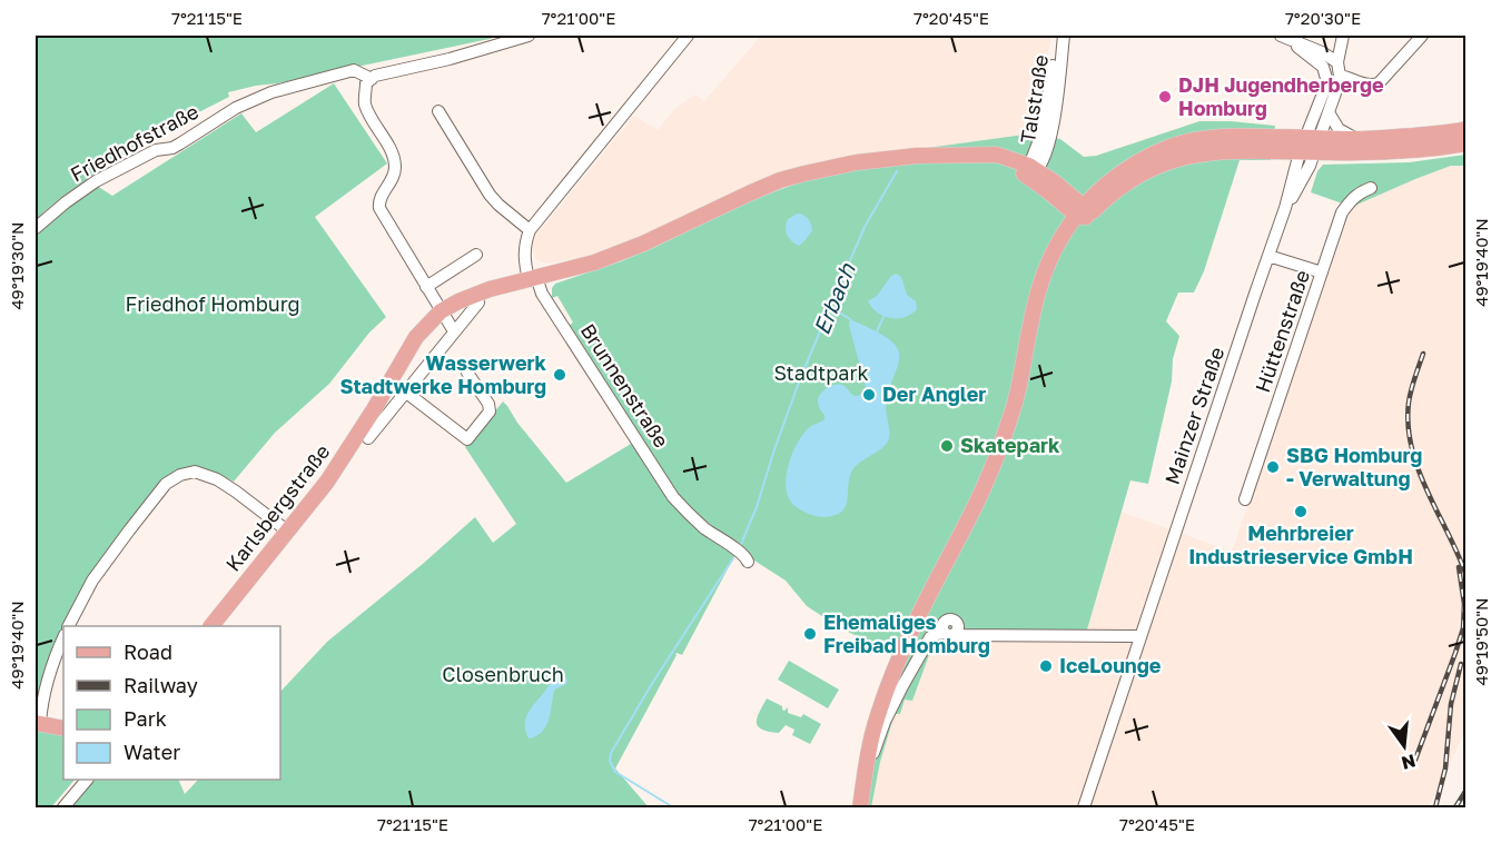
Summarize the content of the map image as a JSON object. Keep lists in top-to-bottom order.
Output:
{
  "streets": {
    "main road": ["Karlsbergstraße"],
    "street": [
      "Talstraße",
      "Friedhofstraße",
      "Hüttenstraße",
      "Brunnenstraße",
      "Mainzer Straße"
    ]
  },
  "crossings": [
    ["Talstraße", "Karlsbergstraße"],
    ["Brunnenstraße", "Karlsbergstraße"]
  ],
  "water": ["Erbach"],
  "parks": ["Friedhof Homburg", "Stadtpark", "Closenbruch"],
  "places": [
    "DJH Jugendherberge Homburg",
    "Wasserwerk Stadtwerke Homburg",
    "Der Angler",
    "Skatepark",
    "SBG Homburg - Verwaltung",
    "Mehrbreier Industrieservice GmbH",
    "Ehemaliges Freibad Homburg",
    "IceLounge"
  ],
  "legend": [
    "Road",
    "Railway",
    "Park",
    "Water"
  ],
  "north": "bottom",
  "coordinates": [
    "7°21'15\"E",
    "7°21'00\"E",
    "7°20'45\"E",
    "7°20'30\"E",
    "49°19'40\"N",
    "49°19'30\"N",
    "49°19'50\"N"
  ]
}
